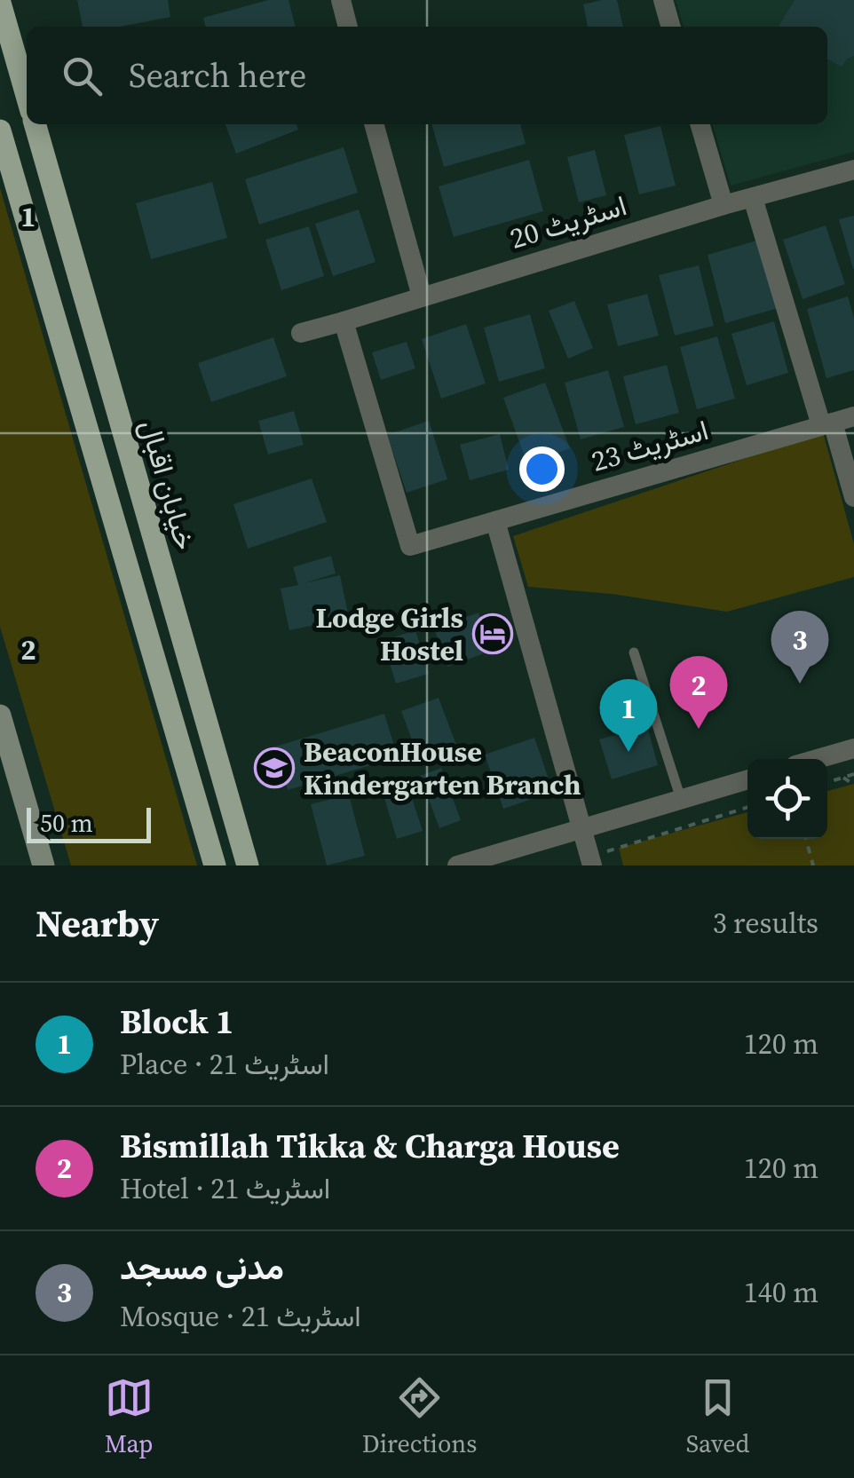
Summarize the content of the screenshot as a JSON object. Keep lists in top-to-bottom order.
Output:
{
  "streets": {
    "main road": ["خیابان اقبال"],
    "street": ["اسٹریٹ 20", "اسٹریٹ 23"]
  },
  "crossings": [
    ["اسٹریٹ 20", "اسٹریٹ 23"]
  ],
  "places": {
    "hotel": ["Lodge Girls Hostel"],
    "school or university": ["BeaconHouse Kindergarten Branch"]
  },
  "scale_bar": "50 m",
  "page": {
    "search": "Search here",
    "pins": ["3", "2", "1"],
    "scale": "50 m",
    "heading": ["Nearby", "3 results"],
    "list": [
      {
        "mark": "1",
        "name": "Block 1",
        "note": "Place · اسٹریٹ 21",
        "value": "120 m"
      },
      {
        "mark": "2",
        "name": "Bismillah Tikka & Charga House",
        "note": "Hotel · اسٹریٹ 21",
        "value": "120 m"
      },
      {
        "mark": "3",
        "name": "مدنی مسجد",
        "note": "Mosque · اسٹریٹ 21",
        "value": "140 m"
      }
    ],
    "nav": ["Map", "Directions", "Saved"]
  },
  "grid": {
    "rows": ["1", "2"]
  }
}
